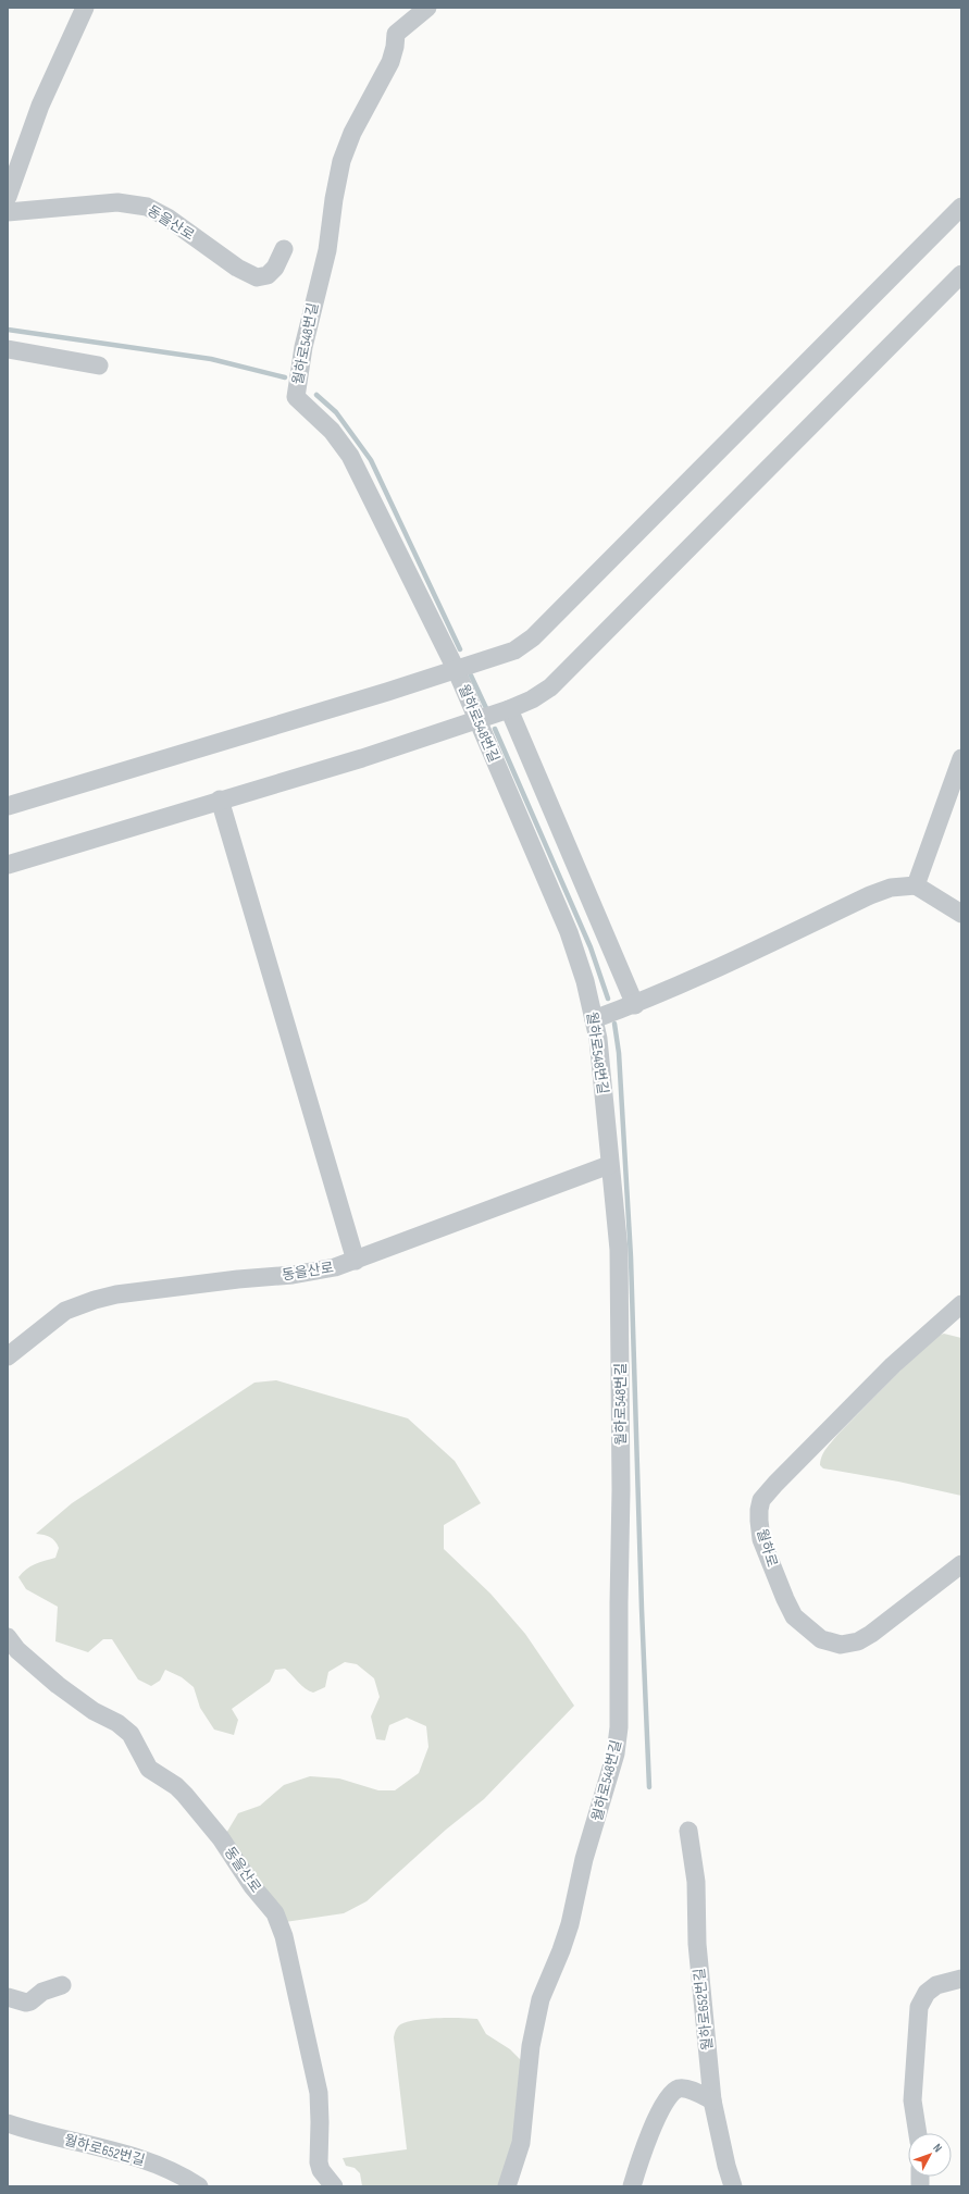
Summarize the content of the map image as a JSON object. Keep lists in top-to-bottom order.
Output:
{
  "streets": {
    "street": [
      "동을산로",
      "월하로548번길",
      "월하로",
      "월하로652번길"
    ]
  },
  "crossings": [
    ["동을산로", "월하로548번길"]
  ],
  "north": "top right"
}
